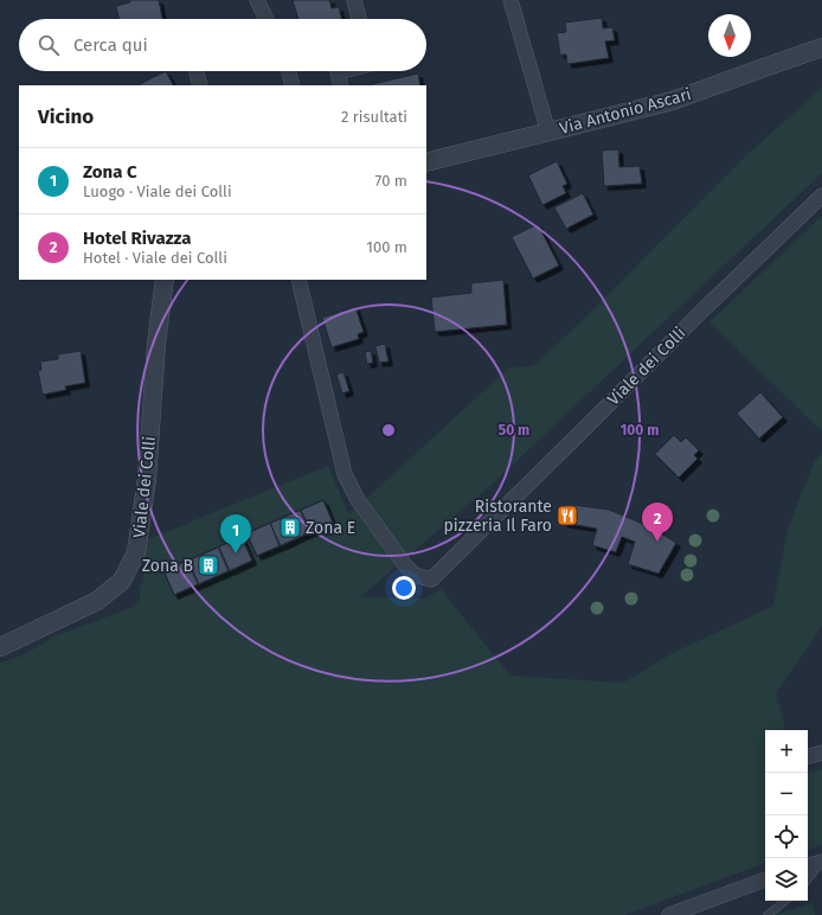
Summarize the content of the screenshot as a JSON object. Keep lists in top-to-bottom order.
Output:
{
  "streets": {
    "street": ["Via Antonio Ascari", "Viale dei Colli"]
  },
  "places": {
    "restaurant": ["Ristorante pizzeria Il Faro"],
    "building": ["Zona E", "Zona B"]
  },
  "north": "bottom",
  "page": {
    "search": "Cerca qui",
    "heading": ["Vicino", "2 risultati"],
    "list": [
      {
        "mark": "1",
        "name": "Zona C",
        "note": "Luogo · Viale dei Colli",
        "value": "70 m"
      },
      {
        "mark": "2",
        "name": "Hotel Rivazza",
        "note": "Hotel · Viale dei Colli",
        "value": "100 m"
      }
    ],
    "pins": ["2", "1"],
    "map_buttons": ["+", "−"]
  },
  "rings": ["50 m", "100 m"]
}
